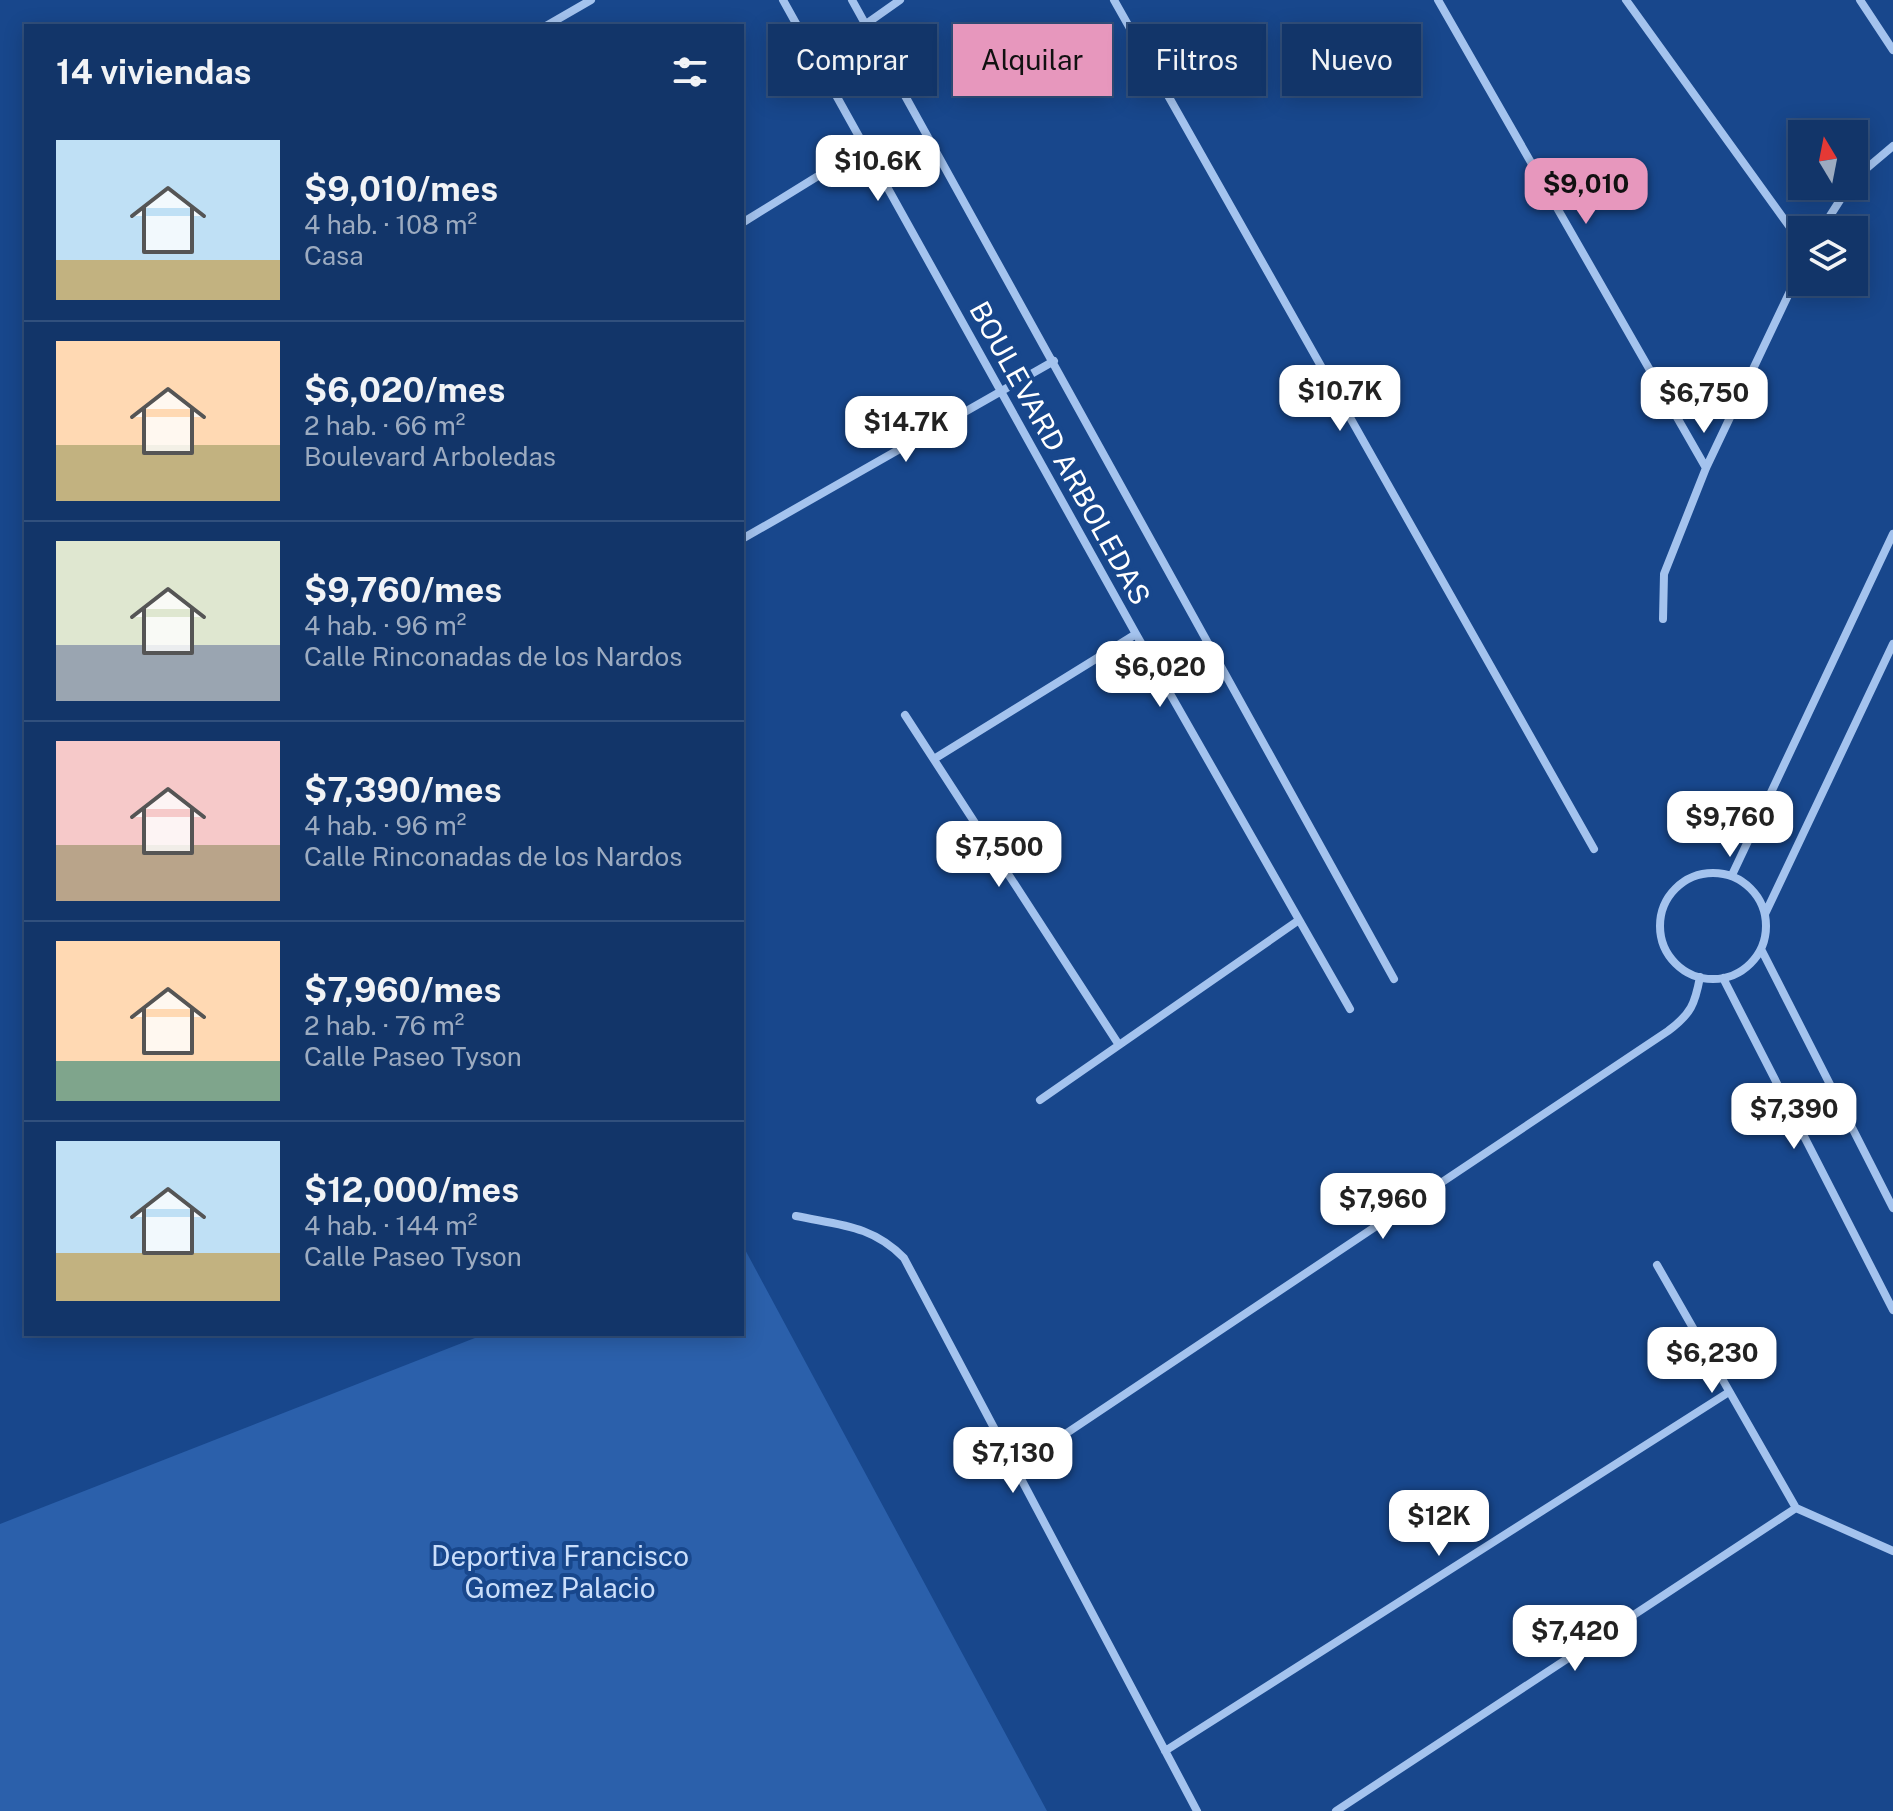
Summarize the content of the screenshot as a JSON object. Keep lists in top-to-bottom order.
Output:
{
  "streets": {
    "street": ["BOULEVARD ARBOLEDAS"]
  },
  "parks": ["Deportiva Francisco Gomez Palacio"],
  "north": "top",
  "page": {
    "chip": [
      "Comprar",
      "Alquilar",
      "Filtros",
      "Nuevo"
    ],
    "heading": "14 viviendas",
    "list": [
      {
        "name": "$9,010/mes",
        "note": "4 hab. · 108 m² · Casa"
      },
      {
        "name": "$6,020/mes",
        "note": "2 hab. · 66 m² · Boulevard Arboledas"
      },
      {
        "name": "$9,760/mes",
        "note": "4 hab. · 96 m² · Calle Rinconadas de los Nardos"
      },
      {
        "name": "$7,390/mes",
        "note": "4 hab. · 96 m² · Calle Rinconadas de los Nardos"
      },
      {
        "name": "$7,960/mes",
        "note": "2 hab. · 76 m² · Calle Paseo Tyson"
      },
      {
        "name": "$12,000/mes",
        "note": "4 hab. · 144 m² · Calle Paseo Tyson"
      }
    ],
    "price": [
      "$10.6K",
      "$9,010",
      "$10.7K",
      "$6,750",
      "$14.7K",
      "$6,020",
      "$9,760",
      "$7,500",
      "$7,390",
      "$7,960",
      "$6,230",
      "$7,130",
      "$12K",
      "$7,420"
    ]
  }
}
